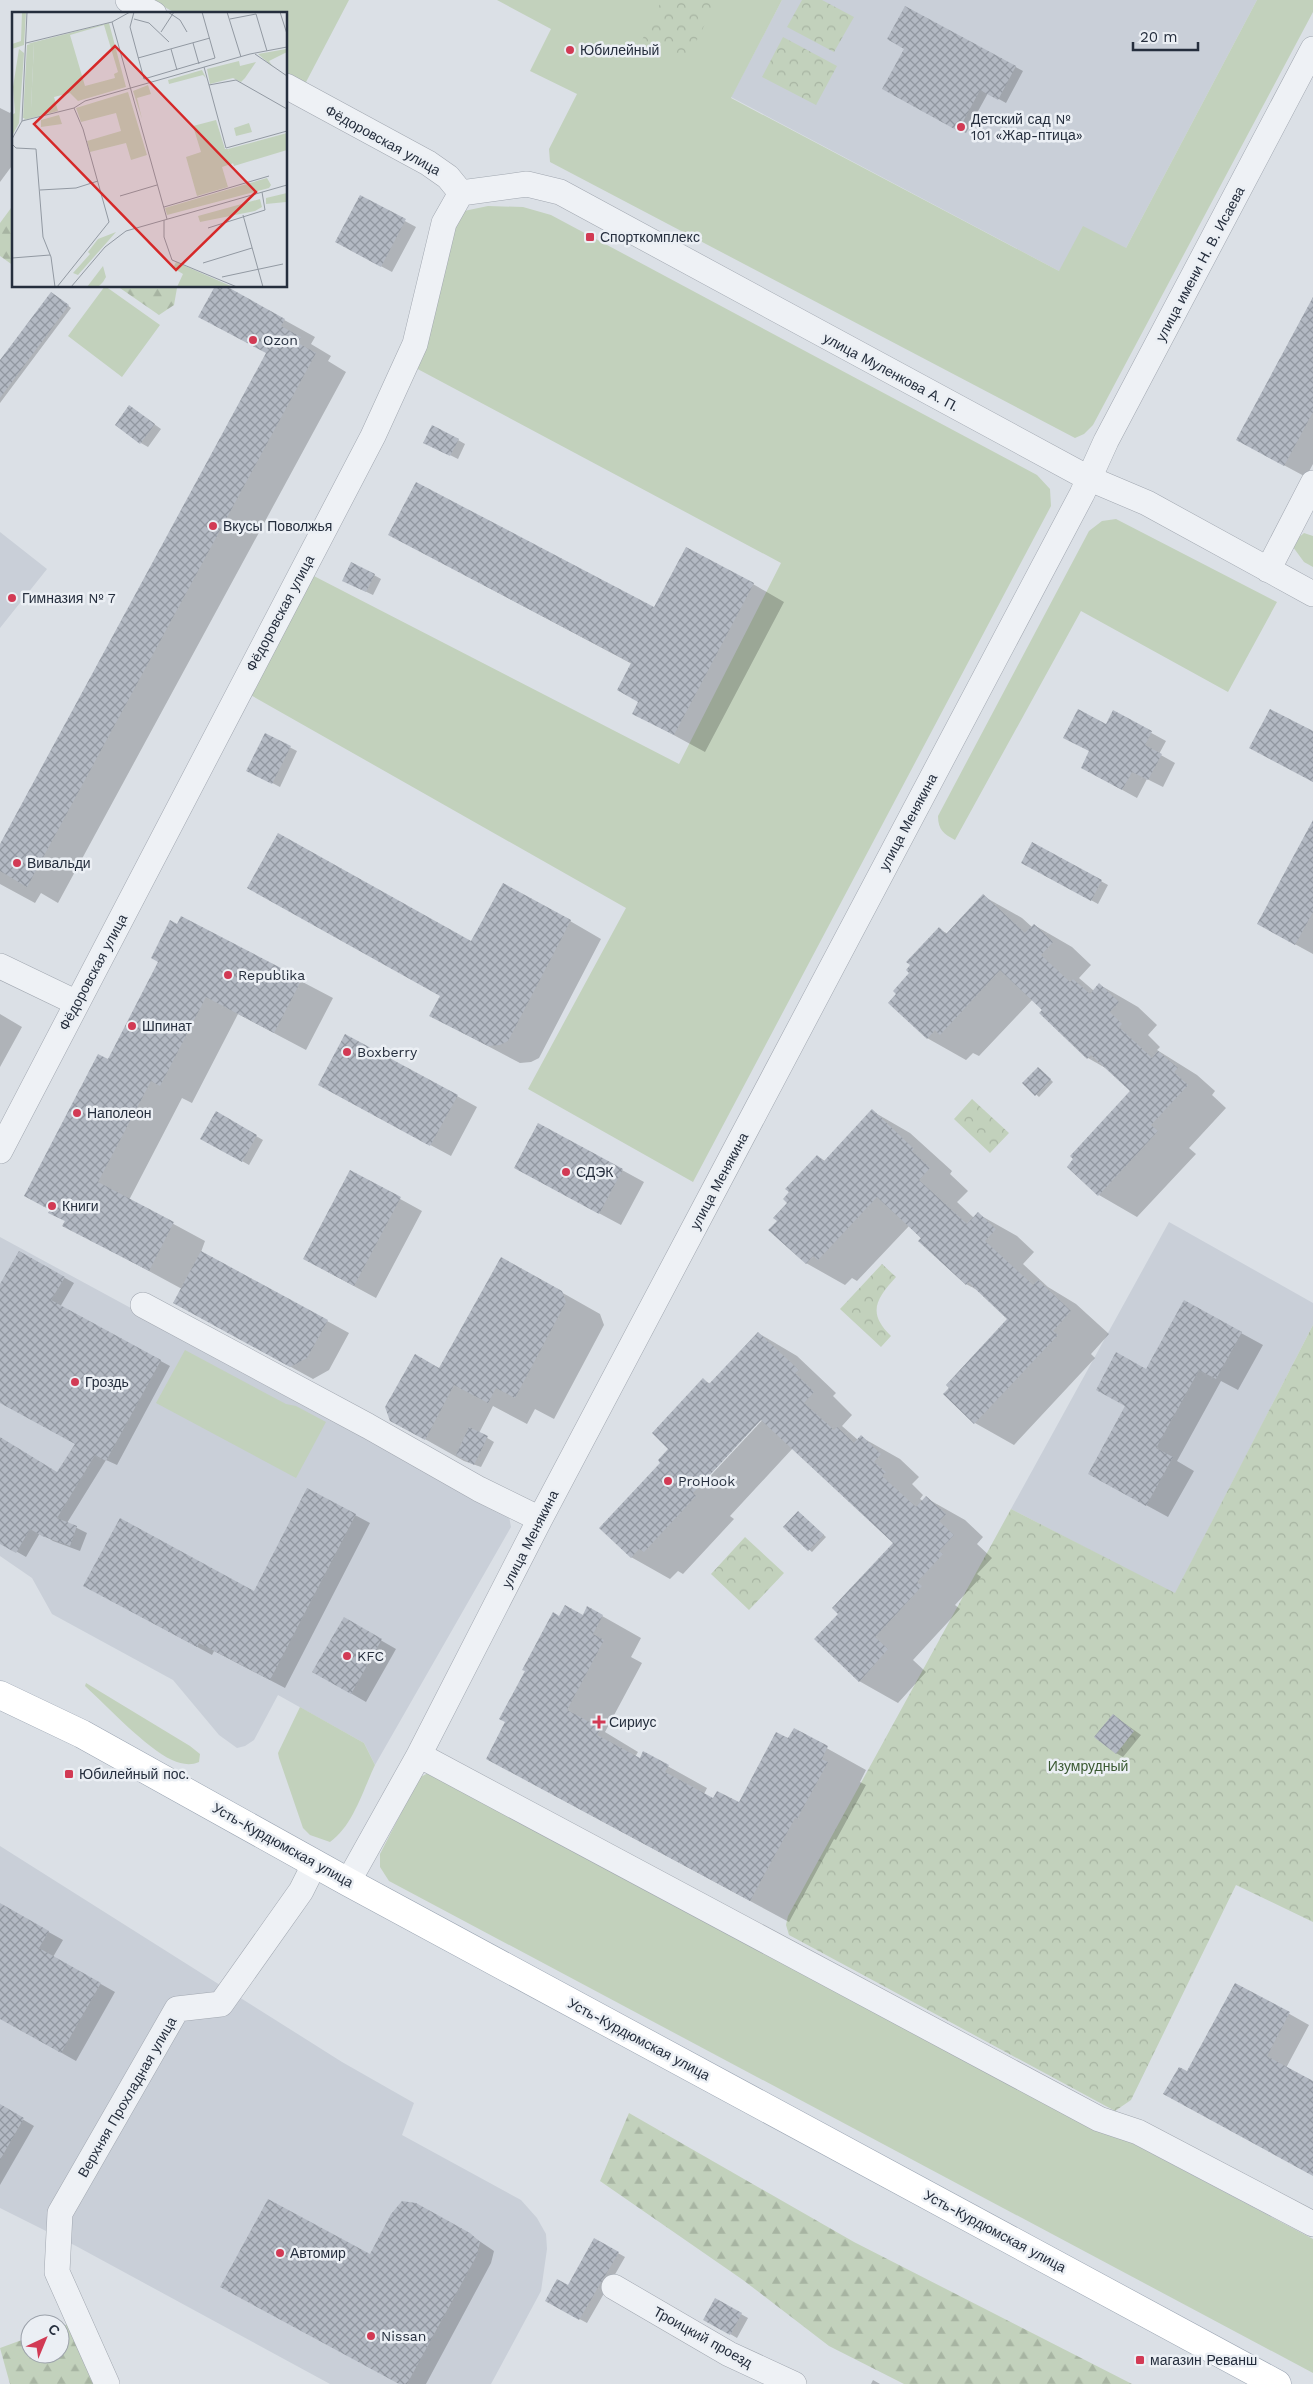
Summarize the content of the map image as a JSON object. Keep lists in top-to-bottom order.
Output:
{
  "streets": {
    "main road": ["Усть-Курдюмская улица"],
    "street": [
      "Фёдоровская улица",
      "улица имени Н. В. Исаева",
      "улица Муленкова А. П.",
      "улица Менякина",
      "Верхняя Прохладная улица",
      "Троицкий проезд"
    ]
  },
  "crossings": [
    ["Фёдоровская улица", "улица Муленкова А. П."],
    ["улица имени Н. В. Исаева", "улица Муленкова А. П."],
    ["улица имени Н. В. Исаева", "улица Менякина"],
    ["улица Муленкова А. П.", "улица Менякина"],
    ["улица Менякина", "Усть-Курдюмская улица"],
    ["Усть-Курдюмская улица", "Верхняя Прохладная улица"]
  ],
  "parks": ["Изумрудный"],
  "places": {
    "other": [
      "Юбилейный",
      "Детский сад № 101 «Жар-птица»",
      "Ozon",
      "Вкусы Поволжья",
      "Гимназия № 7",
      "Вивальди",
      "Republika",
      "Шпинат",
      "Boxberry",
      "Наполеон",
      "СДЭК",
      "Книги",
      "Гроздь",
      "ProHook",
      "KFC",
      "Автомир",
      "Nissan"
    ],
    "transit": ["Спорткомплекс", "Юбилейный пос.", "магазин Реванш"],
    "health": ["Сириус"]
  },
  "scale_bar": "20 m",
  "north": "top right"
}
